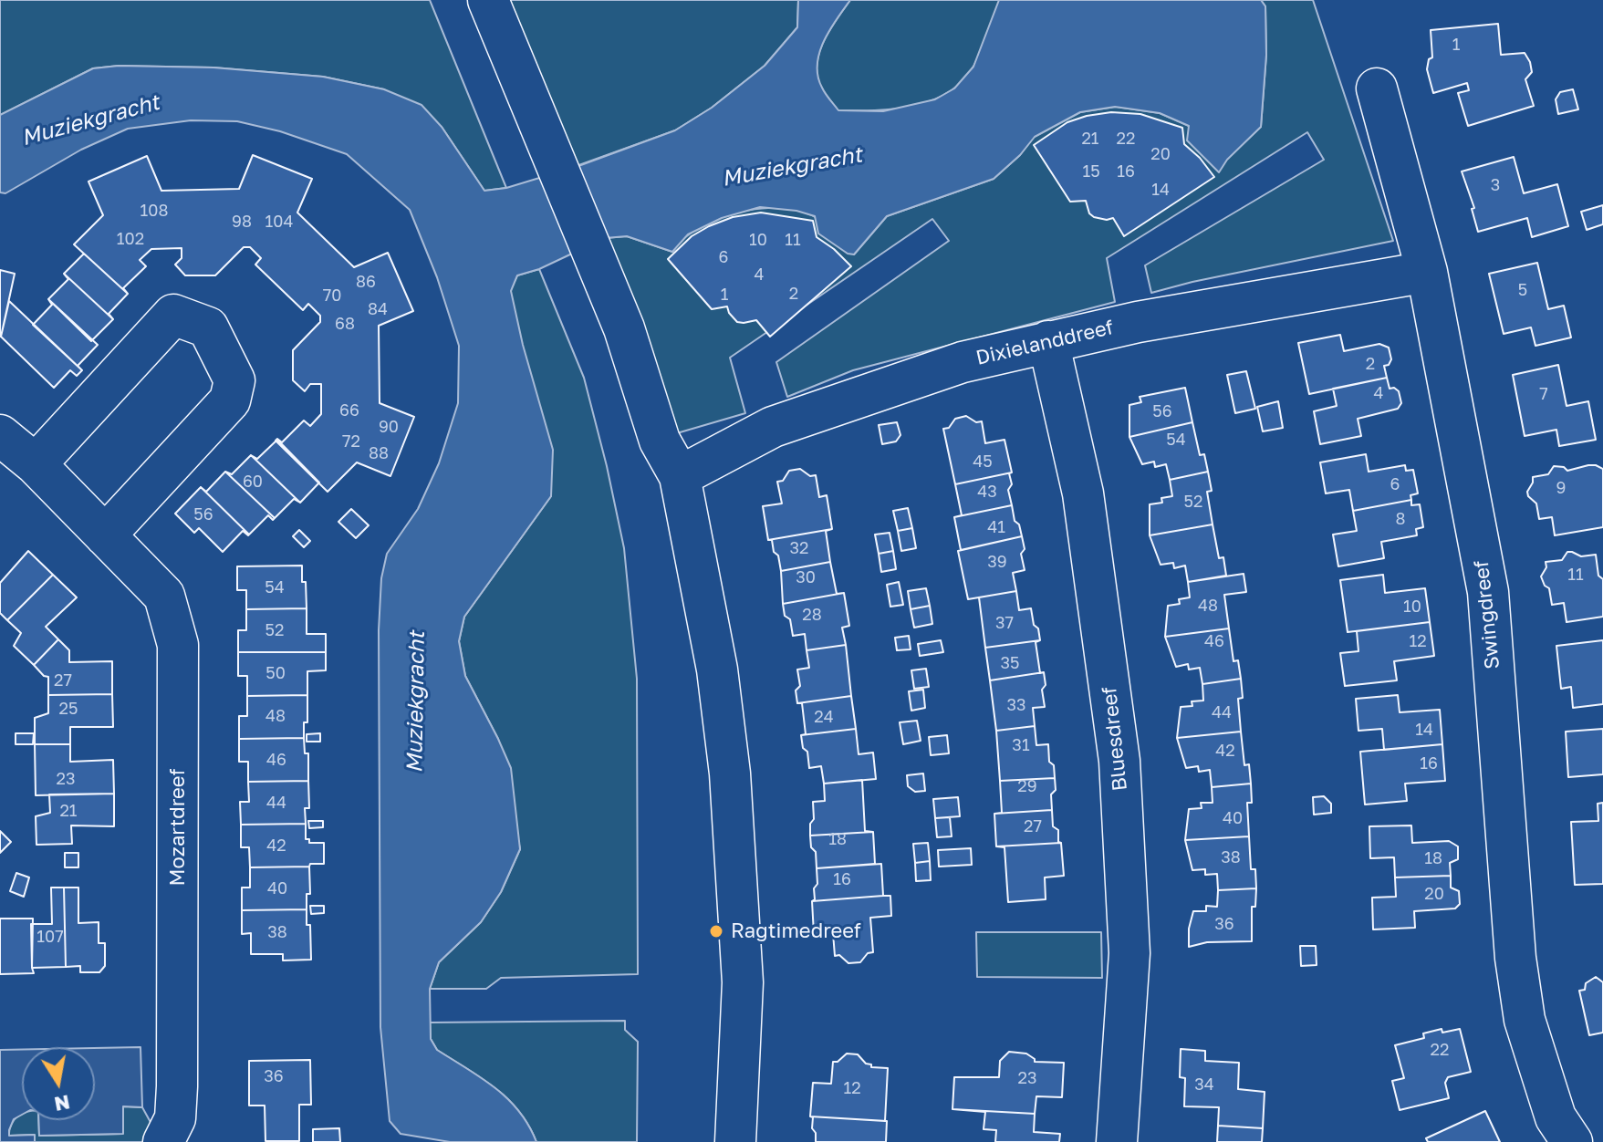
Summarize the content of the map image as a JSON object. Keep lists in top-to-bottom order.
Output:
{
  "streets": {
    "street": [
      "Dixielanddreef",
      "Swingdreef",
      "Bluesdreef",
      "Mozartdreef"
    ]
  },
  "crossings": [
    ["Dixielanddreef", "Swingdreef"],
    ["Dixielanddreef", "Bluesdreef"]
  ],
  "water": ["Muziekgracht"],
  "places": ["Ragtimedreef"],
  "house_numbers": [
    "1",
    "21",
    "22",
    "20",
    "15",
    "16",
    "3",
    "14",
    "108",
    "98",
    "104",
    "102",
    "10",
    "11",
    "6",
    "4",
    "86",
    "5",
    "2",
    "1",
    "70",
    "84",
    "68",
    "2",
    "4",
    "7",
    "66",
    "56",
    "90",
    "54",
    "72",
    "88",
    "45",
    "60",
    "6",
    "9",
    "43",
    "52",
    "56",
    "8",
    "41",
    "32",
    "39",
    "11",
    "30",
    "54",
    "48",
    "10",
    "28",
    "37",
    "52",
    "46",
    "12",
    "35",
    "50",
    "27",
    "33",
    "25",
    "44",
    "48",
    "24",
    "14",
    "31",
    "42",
    "46",
    "16",
    "23",
    "29",
    "44",
    "21",
    "40",
    "27",
    "18",
    "42",
    "38",
    "18",
    "16",
    "40",
    "20",
    "36",
    "38",
    "107",
    "22",
    "36",
    "23",
    "34",
    "12"
  ],
  "north": "bottom"
}
